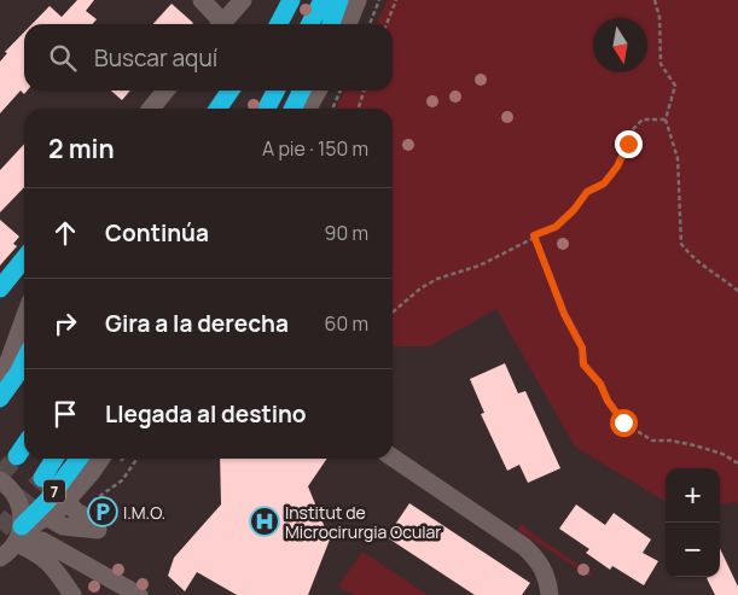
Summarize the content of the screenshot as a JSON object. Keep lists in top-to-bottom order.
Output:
{
  "streets": {
    "highway": ["7"]
  },
  "places": {
    "parking": ["I.M.O."],
    "hospital": ["Institut de Microcirurgia Ocular"]
  },
  "north": "bottom",
  "page": {
    "search": "Buscar aquí",
    "heading": ["2 min", "A pie · 150 m"],
    "list": [
      ["Continúa", "90 m"],
      ["Gira a la derecha", "60 m"],
      "Llegada al destino"
    ],
    "map_buttons": ["+", "−"]
  }
}
